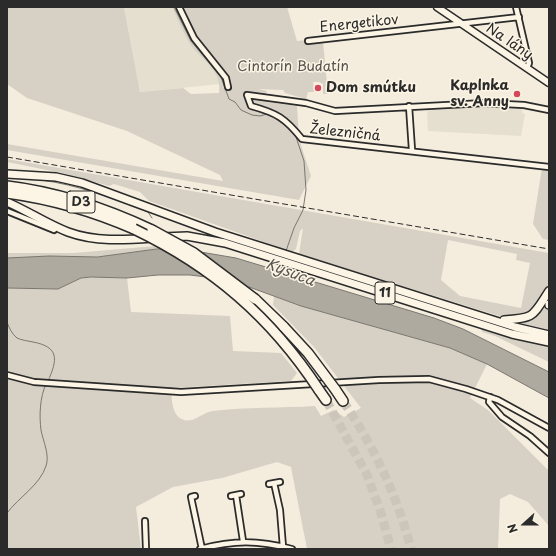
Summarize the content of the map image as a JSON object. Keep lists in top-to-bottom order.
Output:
{
  "streets": {
    "highway": ["D3"],
    "main road": ["11"],
    "street": ["Energetikov", "Na lány", "Železničná"]
  },
  "crossings": [
    ["Energetikov", "Na lány"]
  ],
  "water": ["Kysuca"],
  "parks": ["Cintorín Budatín"],
  "places": ["Dom smútku", "Kaplnka sv. Anny"],
  "north": "left"
}
